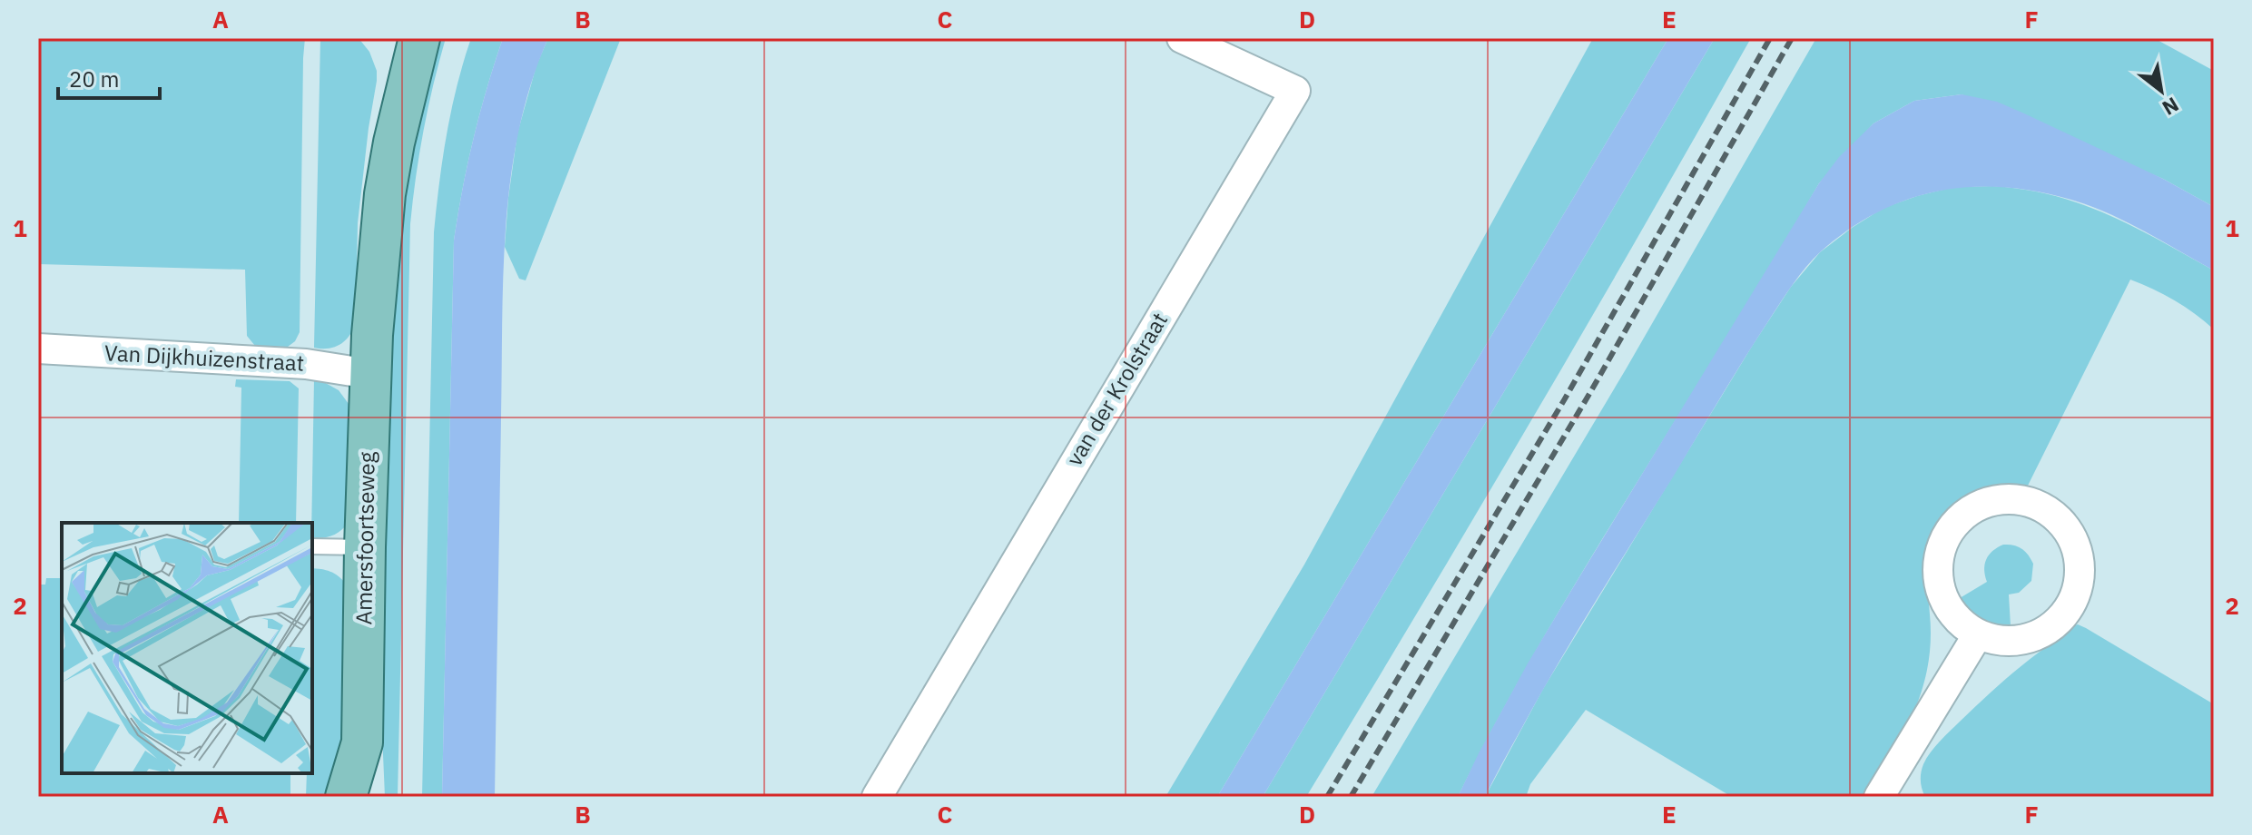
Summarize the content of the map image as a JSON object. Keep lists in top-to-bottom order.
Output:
{
  "streets": {
    "main road": ["Amersfoortseweg"],
    "street": ["Van Dijkhuizenstraat", "van der Krolstraat"]
  },
  "crossings": [
    ["Van Dijkhuizenstraat", "Amersfoortseweg"]
  ],
  "scale_bar": "20 m",
  "north": "bottom right",
  "grid": {
    "columns": [
      "A",
      "B",
      "C",
      "D",
      "E",
      "F"
    ],
    "rows": ["1", "2"]
  }
}
